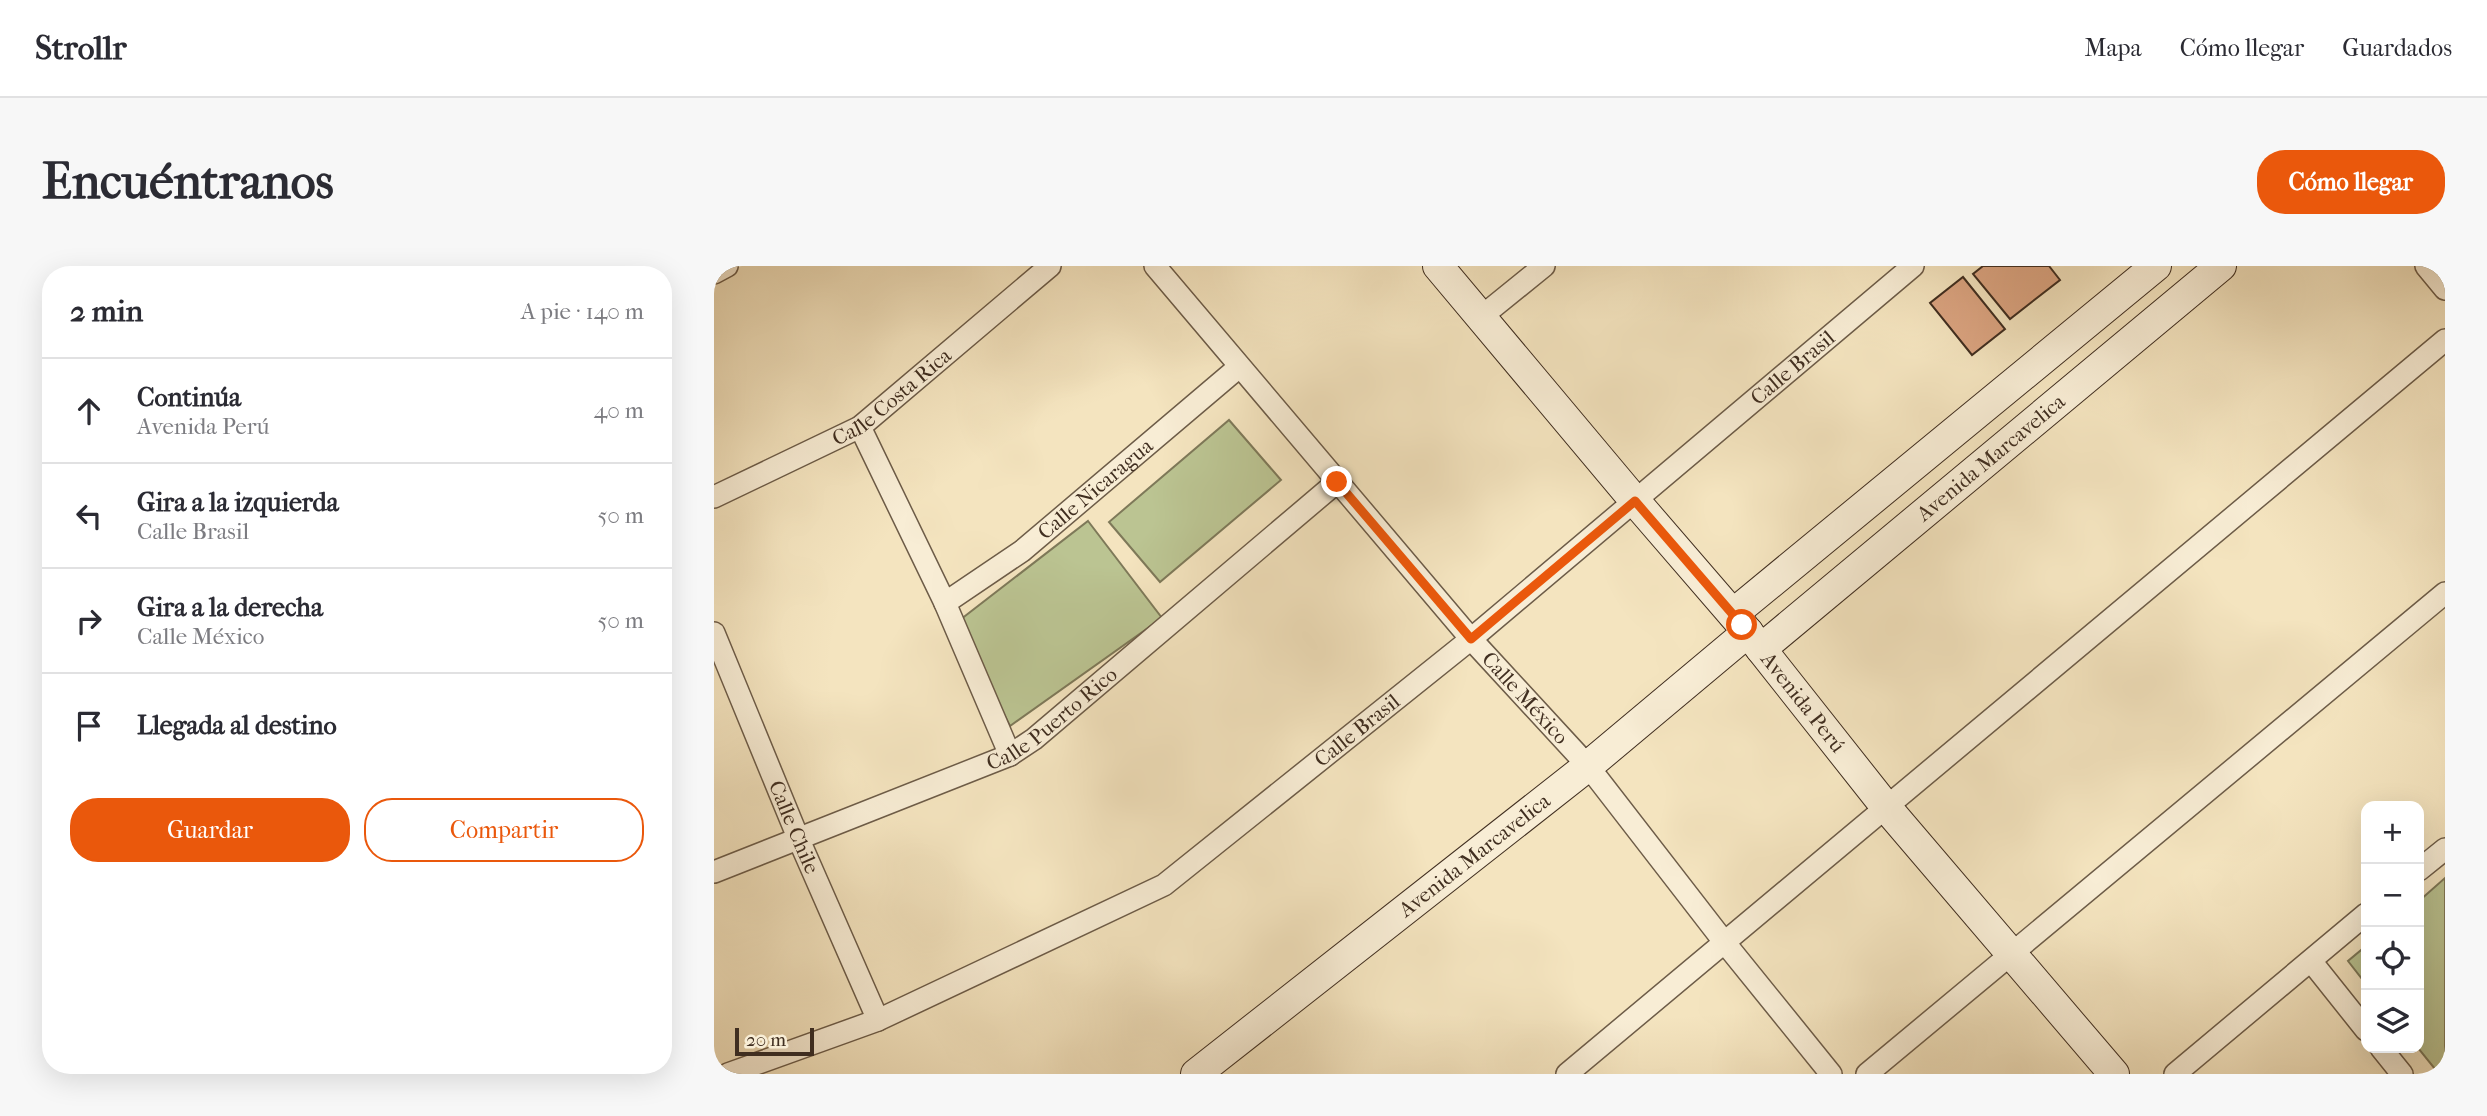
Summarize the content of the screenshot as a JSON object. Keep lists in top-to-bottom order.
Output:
{
  "streets": {
    "street": [
      "Calle Brasil",
      "Calle Costa Rica",
      "Avenida Marcavelica",
      "Calle Nicaragua",
      "Calle México",
      "Avenida Perú",
      "Calle Puerto Rico",
      "Calle Chile"
    ]
  },
  "crossings": [
    ["Calle Brasil", "Calle México"],
    ["Calle Brasil", "Avenida Perú"],
    ["Calle Brasil", "Calle Chile"],
    ["Avenida Marcavelica", "Calle México"],
    ["Avenida Marcavelica", "Avenida Perú"],
    ["Calle Nicaragua", "Calle México"],
    ["Calle México", "Calle Puerto Rico"],
    ["Calle Puerto Rico", "Calle Chile"]
  ],
  "scale_bar": "20 m",
  "page": {
    "header": "Strollr",
    "nav": ["Mapa", "Cómo llegar", "Guardados"],
    "buttons": [
      "Cómo llegar",
      ["Guardar", "Compartir"]
    ],
    "title": "Encuéntranos",
    "heading": ["2 min", "A pie · 140 m"],
    "list": [
      ["Continúa", "Avenida Perú", "40 m"],
      ["Gira a la izquierda", "Calle Brasil", "50 m"],
      ["Gira a la derecha", "Calle México", "50 m"],
      "Llegada al destino"
    ],
    "map_buttons": ["+", "−"],
    "scale": "20 m"
  }
}
